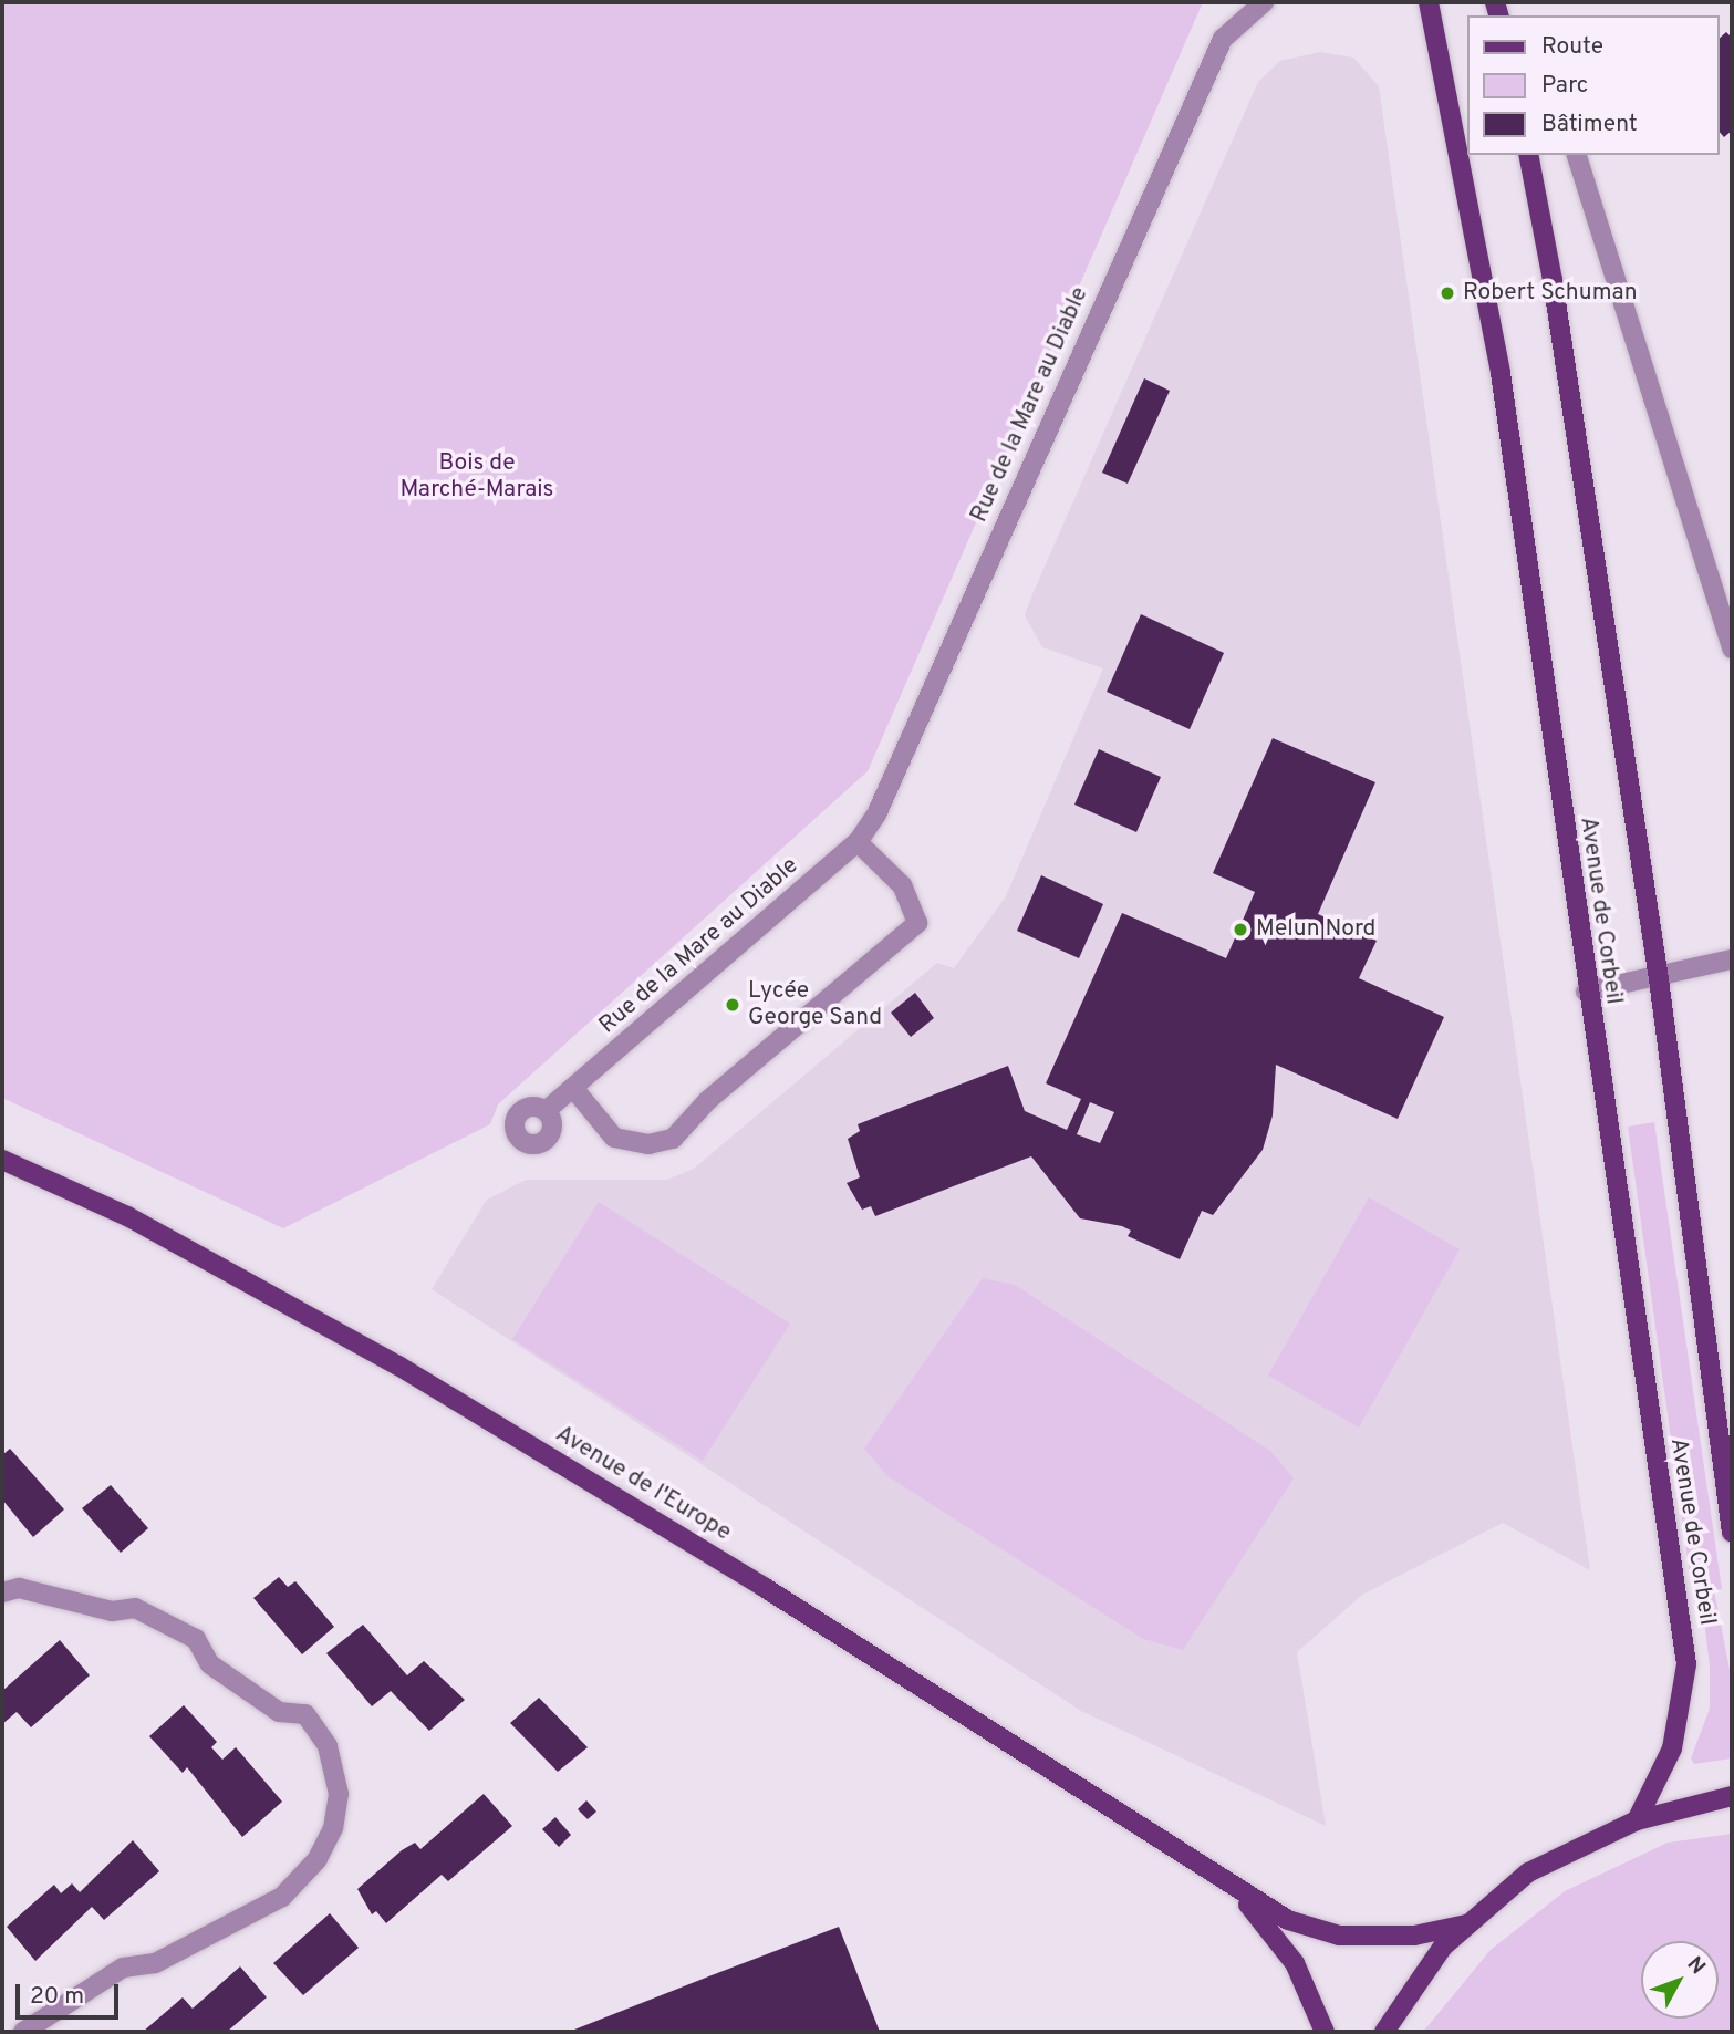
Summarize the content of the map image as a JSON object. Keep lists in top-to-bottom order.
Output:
{
  "streets": {
    "main road": ["Avenue de Corbeil", "Avenue de l'Europe"],
    "street": ["Rue de la Mare au Diable"]
  },
  "parks": ["Bois de Marché-Marais"],
  "places": ["Robert Schuman", "Melun Nord", "Lycée George Sand"],
  "legend": ["Route", "Parc", "Bâtiment"],
  "scale_bar": "20 m",
  "north": "top right"
}
